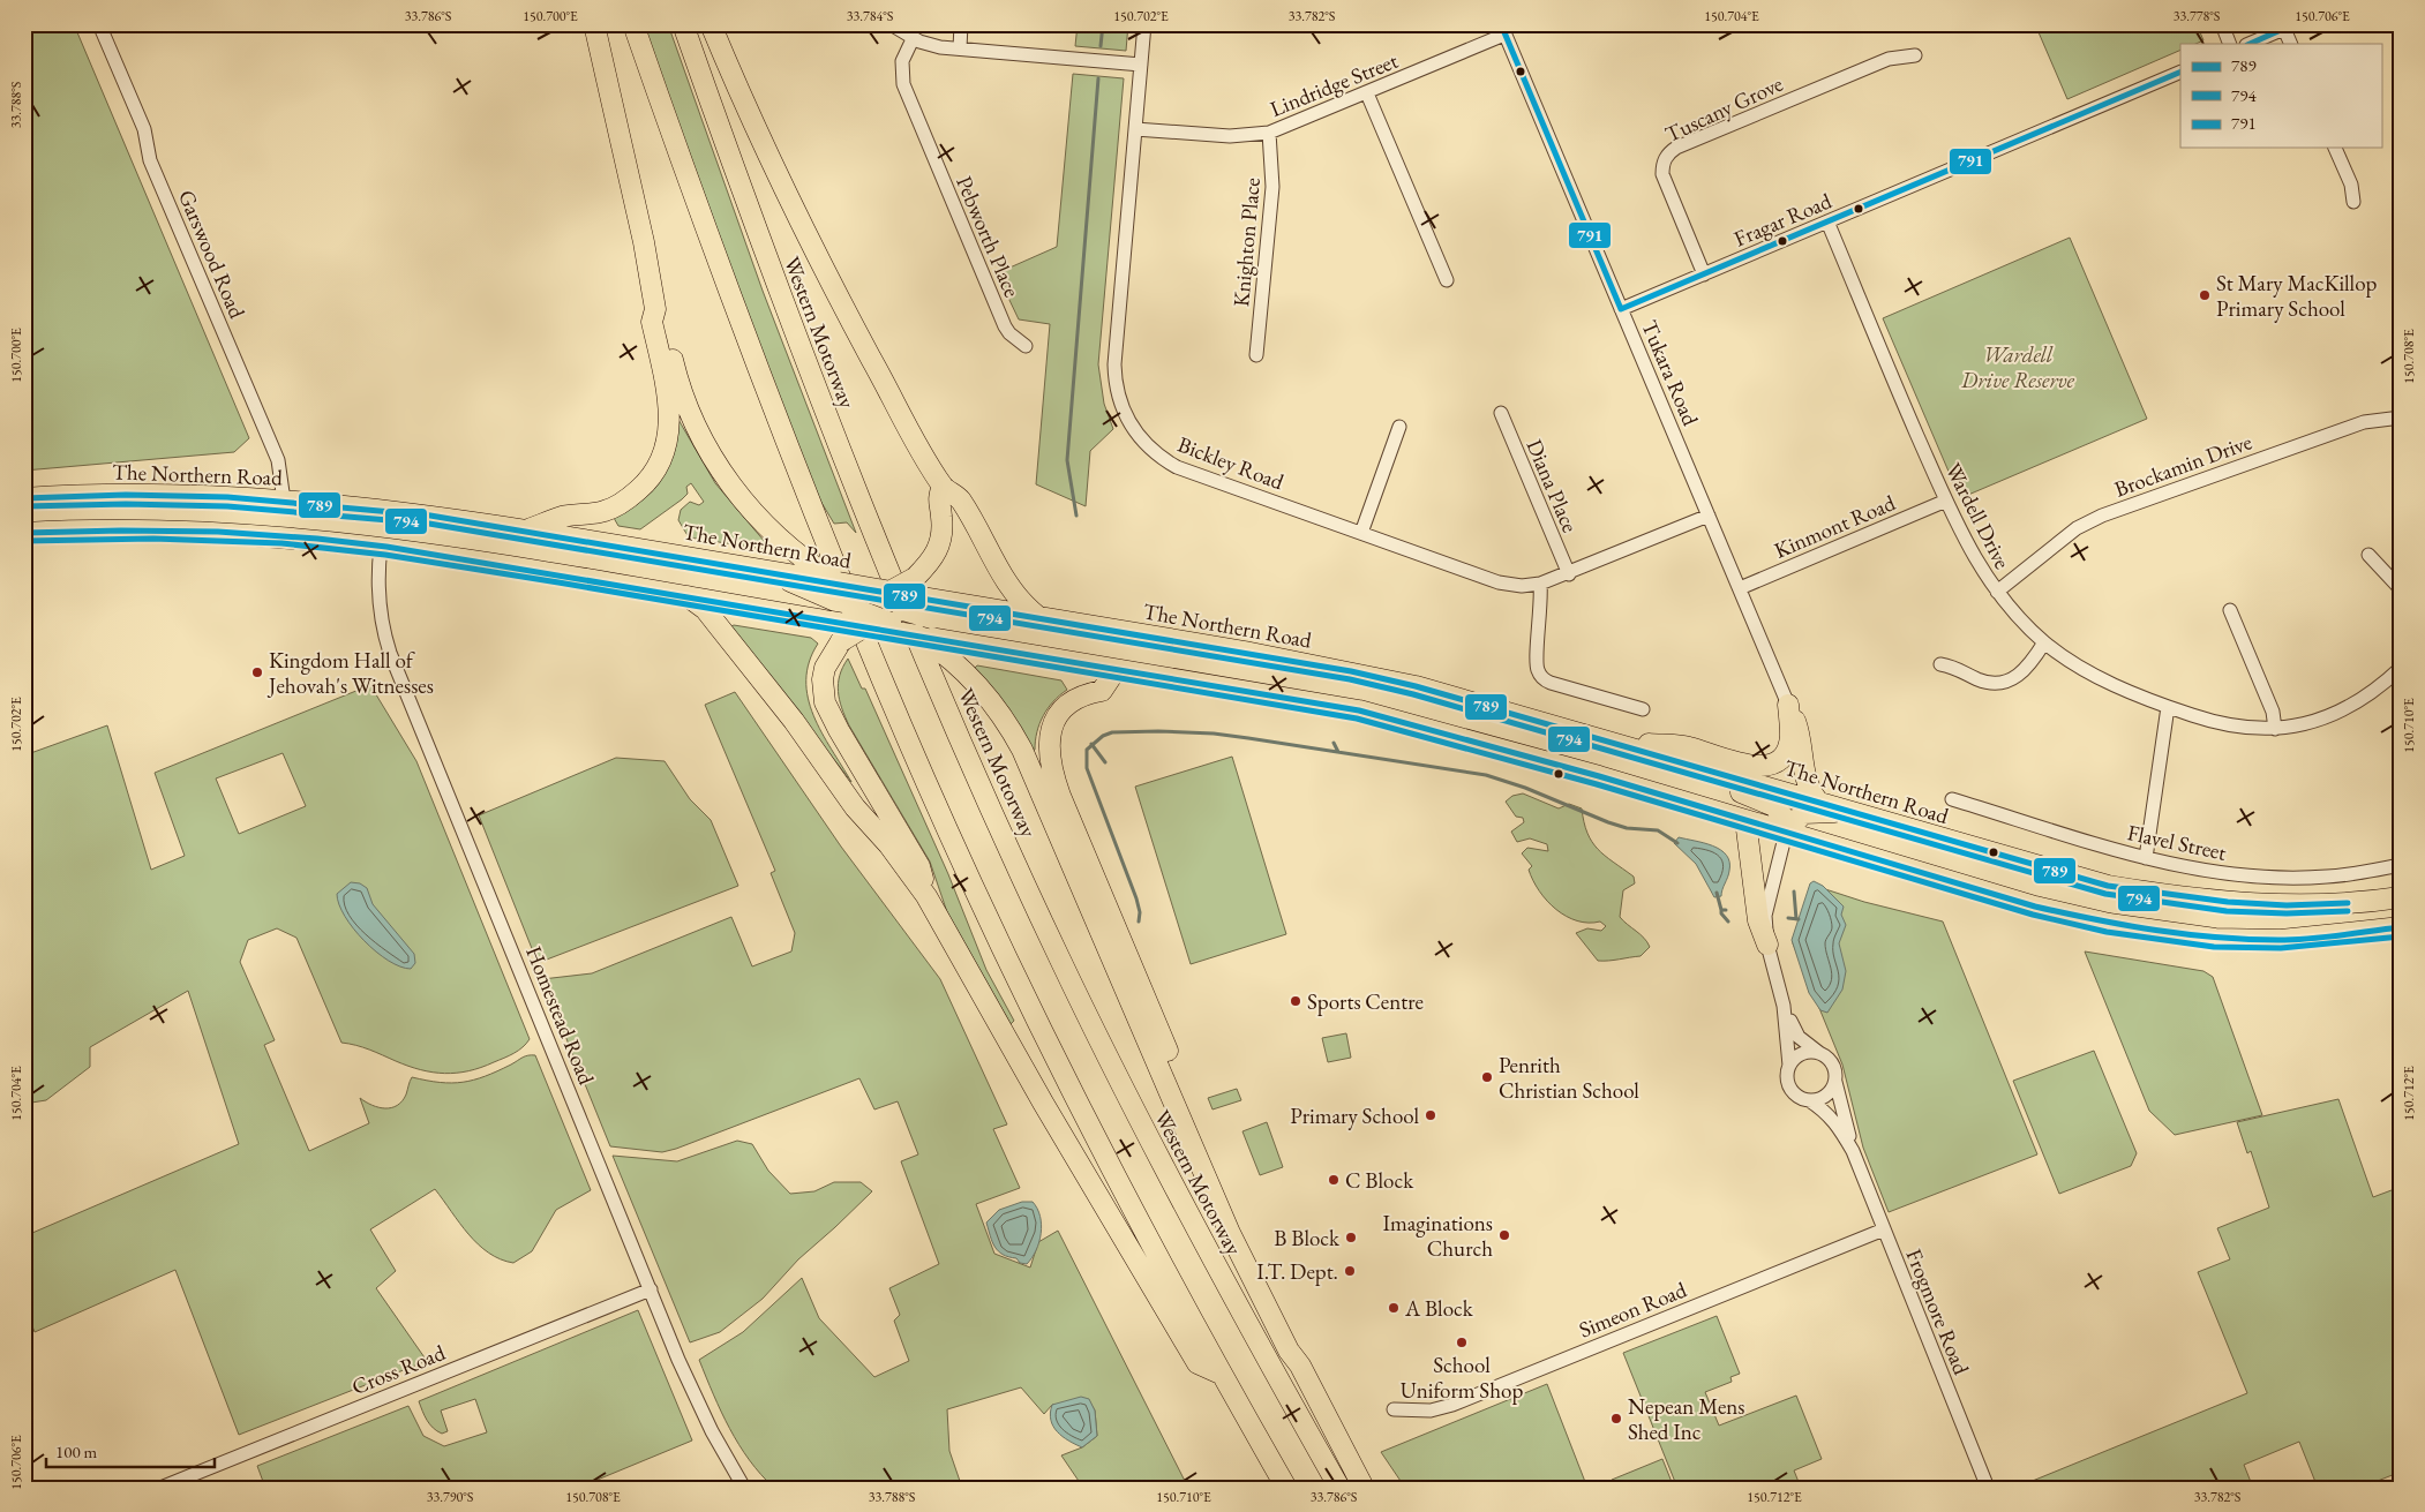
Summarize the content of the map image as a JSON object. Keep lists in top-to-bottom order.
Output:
{
  "streets": {
    "highway": ["Western Motorway", "The Northern Road"],
    "street": [
      "Lindridge Street",
      "Tuscany Grove",
      "Fragar Road",
      "Pebworth Place",
      "Knighton Place",
      "Garswood Road",
      "Tukara Road",
      "Bickley Road",
      "Brockamin Drive",
      "Diana Place",
      "Wardell Drive",
      "Kinmont Road",
      "Flavel Street",
      "Homestead Road",
      "Simeon Road",
      "Frogmore Road",
      "Cross Road"
    ]
  },
  "crossings": [
    ["Lindridge Street", "Knighton Place"],
    ["Lindridge Street", "Tukara Road"],
    ["Lindridge Street", "Bickley Road"],
    ["Tuscany Grove", "Fragar Road"],
    ["Fragar Road", "Tukara Road"],
    ["Fragar Road", "Wardell Drive"],
    ["Garswood Road", "The Northern Road"],
    ["Tukara Road", "Bickley Road"],
    ["Tukara Road", "Kinmont Road"],
    ["Bickley Road", "Diana Place"],
    ["Brockamin Drive", "Wardell Drive"],
    ["The Northern Road", "Homestead Road"],
    ["Wardell Drive", "Kinmont Road"],
    ["Homestead Road", "Cross Road"],
    ["Simeon Road", "Frogmore Road"]
  ],
  "parks": ["Wardell Drive Reserve"],
  "places": [
    "St Mary MacKillop Primary School",
    "Kingdom Hall of Jehovah's Witnesses",
    "Sports Centre",
    "Penrith Christian School",
    "Primary School",
    "C Block",
    "Imaginations Church",
    "B Block",
    "I.T. Dept.",
    "A Block",
    "School Uniform Shop",
    "Nepean Mens Shed Inc"
  ],
  "lines": ["transit line 791", "transit line 789", "transit line 794"],
  "legend": ["789", "794", "791"],
  "scale_bar": "100 m",
  "coordinates": [
    "33.786°S",
    "150.700°E",
    "33.784°S",
    "150.702°E",
    "33.782°S",
    "150.704°E",
    "33.778°S",
    "150.706°E",
    "33.788°S",
    "150.708°E",
    "150.710°E",
    "150.712°E",
    "33.790°S"
  ]
}
